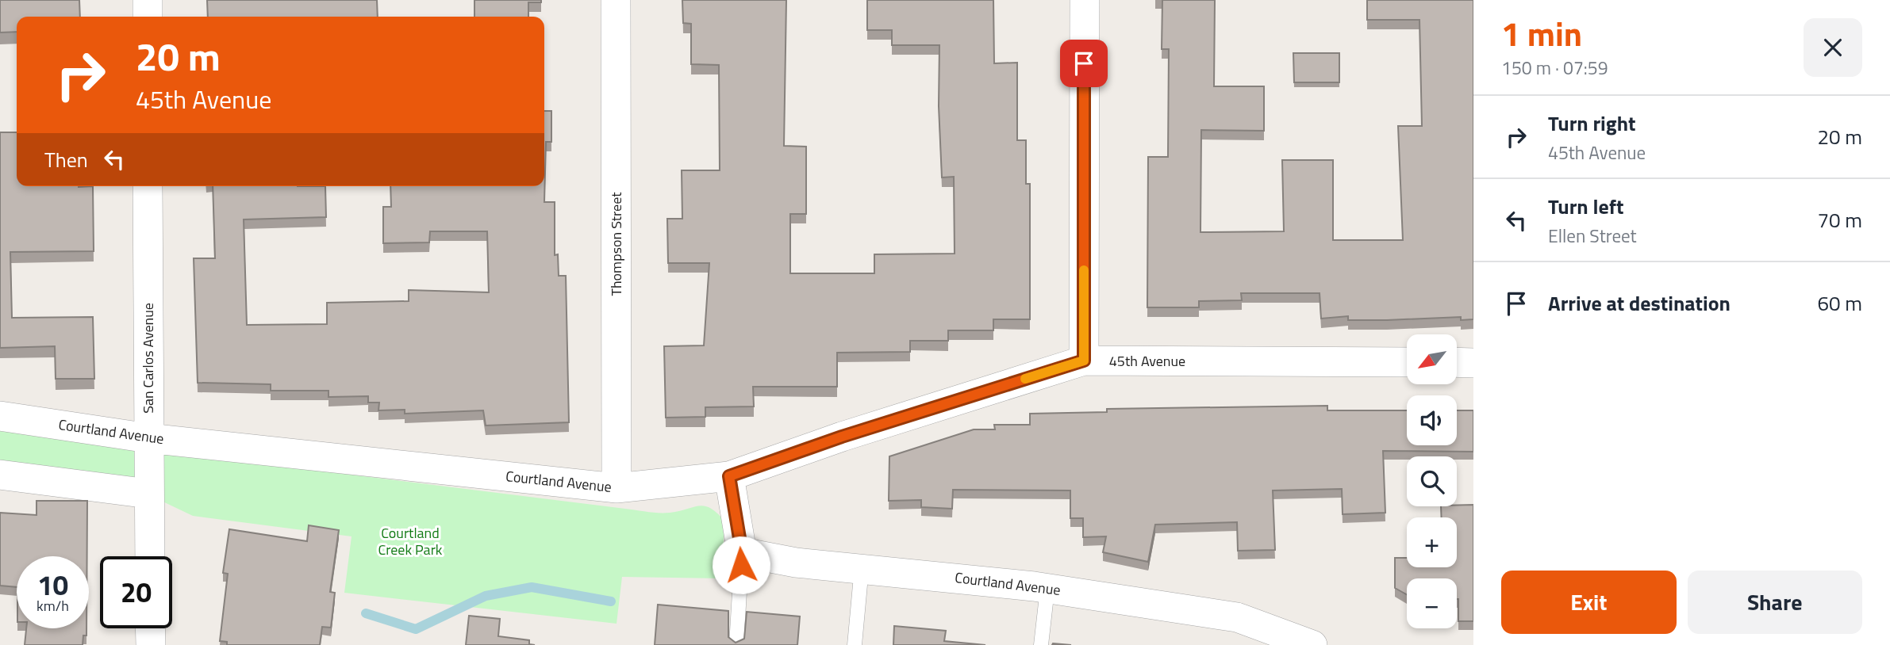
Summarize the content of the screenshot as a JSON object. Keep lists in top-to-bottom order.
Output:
{
  "streets": {
    "street": [
      "Thompson Street",
      "San Carlos Avenue",
      "45th Avenue",
      "Courtland Avenue"
    ]
  },
  "crossings": [
    ["Thompson Street", "Courtland Avenue"],
    ["San Carlos Avenue", "Courtland Avenue"],
    ["45th Avenue", "Courtland Avenue"]
  ],
  "parks": ["Courtland Creek Park"],
  "north": "bottom left",
  "page": {
    "heading": ["1 min", "150 m · 07:59"],
    "turn": ["20 m", "45th Avenue"],
    "list": [
      {
        "name": "Turn right",
        "note": "45th Avenue",
        "value": "20 m"
      },
      {
        "name": "Turn left",
        "note": "Ellen Street",
        "value": "70 m"
      },
      {
        "name": "Arrive at destination",
        "value": "60 m"
      }
    ],
    "then": "Then",
    "map_buttons": ["+", "−"],
    "speed": "10 km/h",
    "limit": "20",
    "buttons": ["Exit", "Share"]
  }
}
